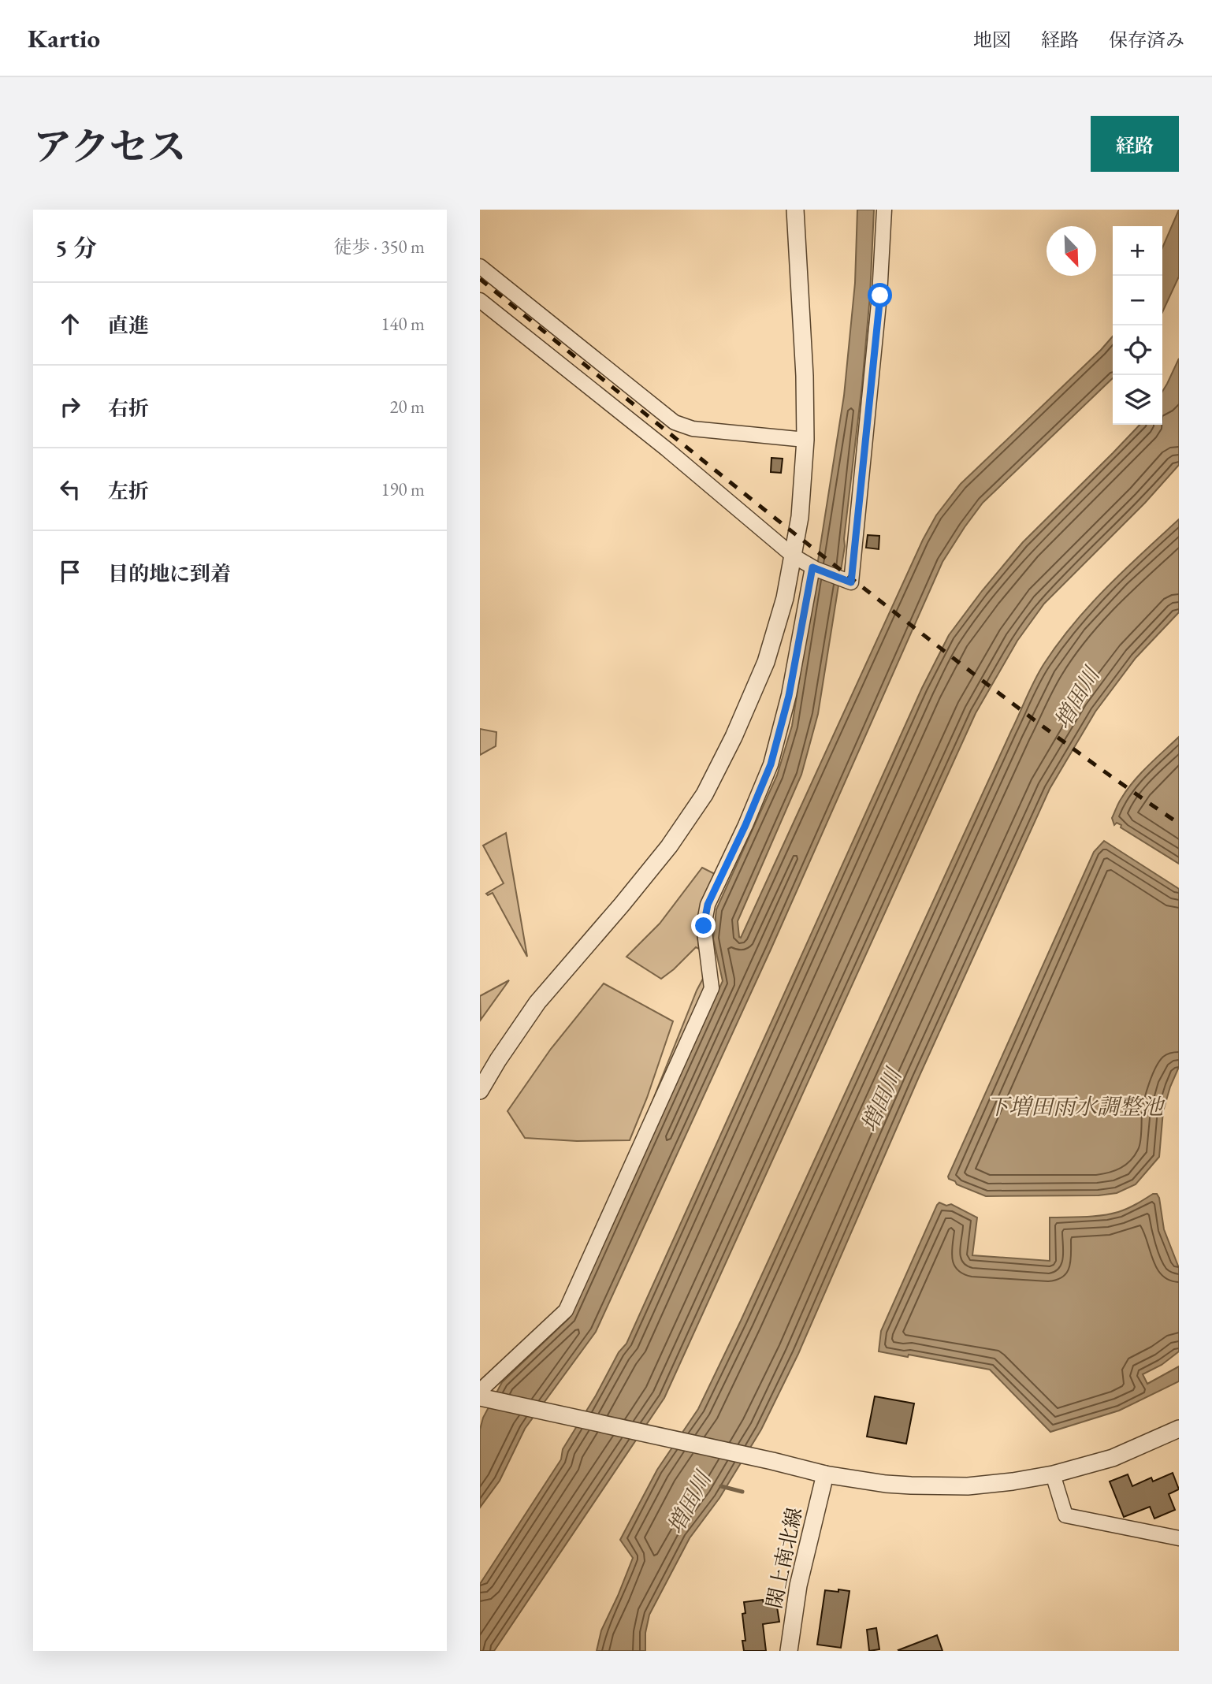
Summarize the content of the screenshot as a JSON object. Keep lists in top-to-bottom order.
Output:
{
  "streets": {
    "street": ["閖上南北線"]
  },
  "water": ["増田川", "下増田雨水調整池"],
  "north": "bottom right",
  "page": {
    "header": "Kartio",
    "nav": ["地図", "経路", "保存済み"],
    "title": "アクセス",
    "buttons": "経路",
    "heading": ["5 分", "徒歩 · 350 m"],
    "map_buttons": ["+", "−"],
    "list": [
      ["直進", "140 m"],
      ["右折", "20 m"],
      ["左折", "190 m"],
      "目的地に到着"
    ]
  }
}
